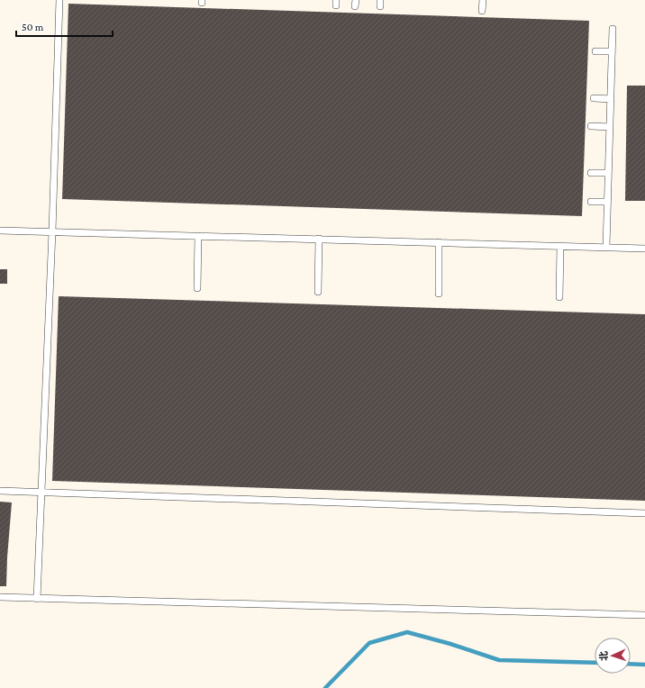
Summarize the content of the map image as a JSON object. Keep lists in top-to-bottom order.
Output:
{
  "scale_bar": "50 m",
  "north": "left"
}
